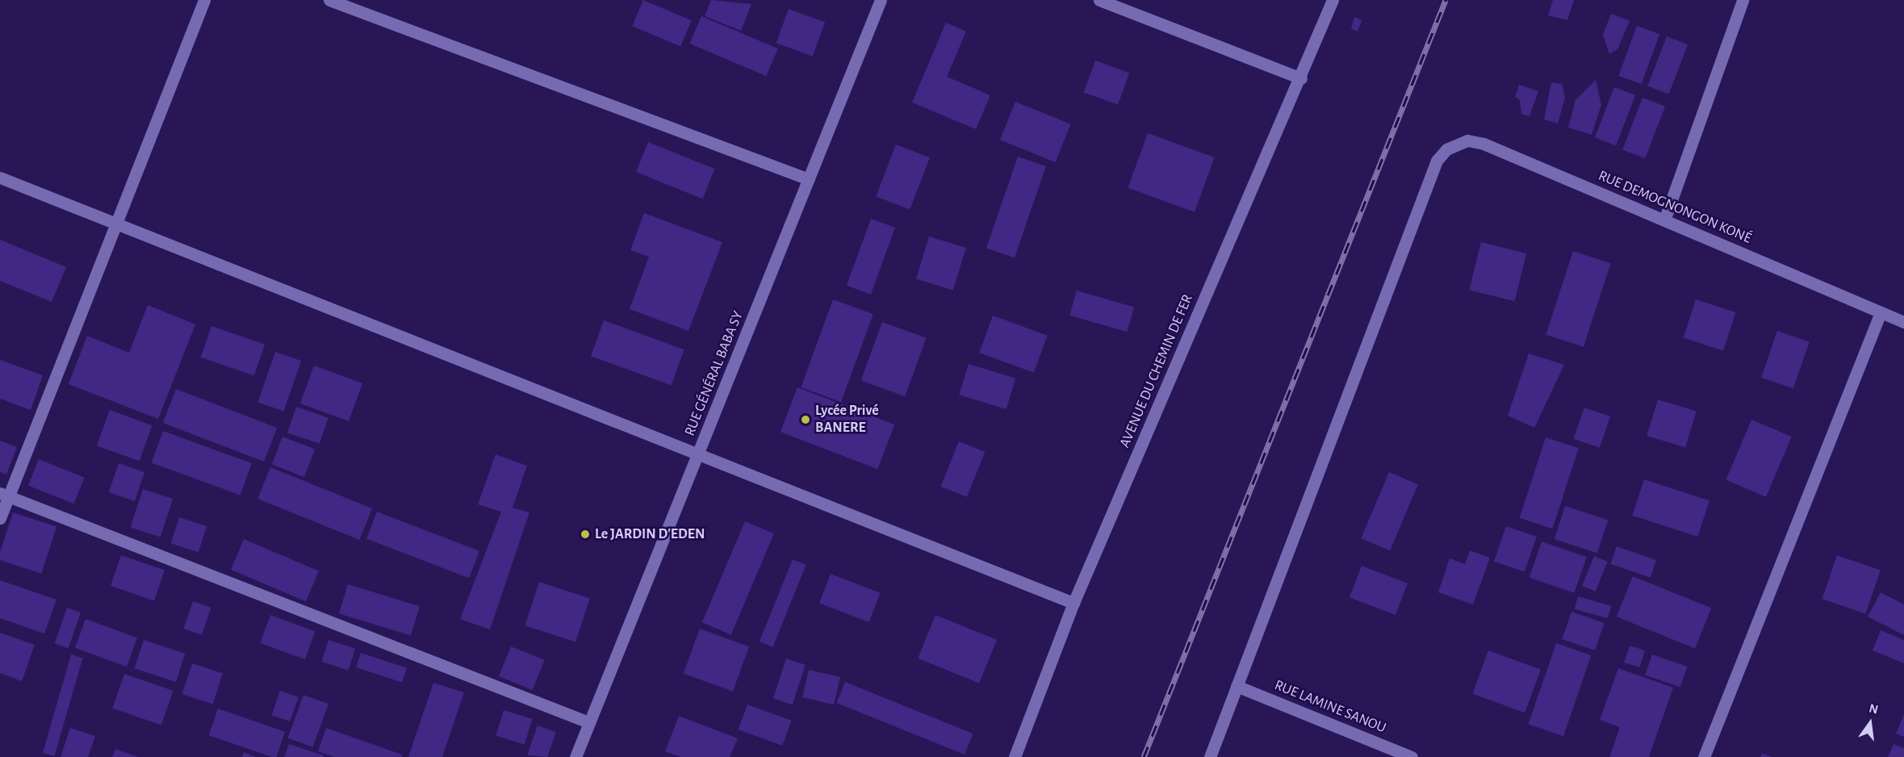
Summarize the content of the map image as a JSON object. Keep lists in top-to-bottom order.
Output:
{
  "streets": {
    "street": [
      "RUE DEMOGNONGON KONÉ",
      "AVENUE DU CHEMIN DE FER",
      "RUE GÉNÉRAL BABA SY",
      "RUE LAMINE SANOU"
    ]
  },
  "crossings": [
    ["RUE DEMOGNONGON KONÉ", "RUE LAMINE SANOU"]
  ],
  "places": ["Lycée Privé BANERE", "Le JARDIN D'EDEN"],
  "north": "top"
}
